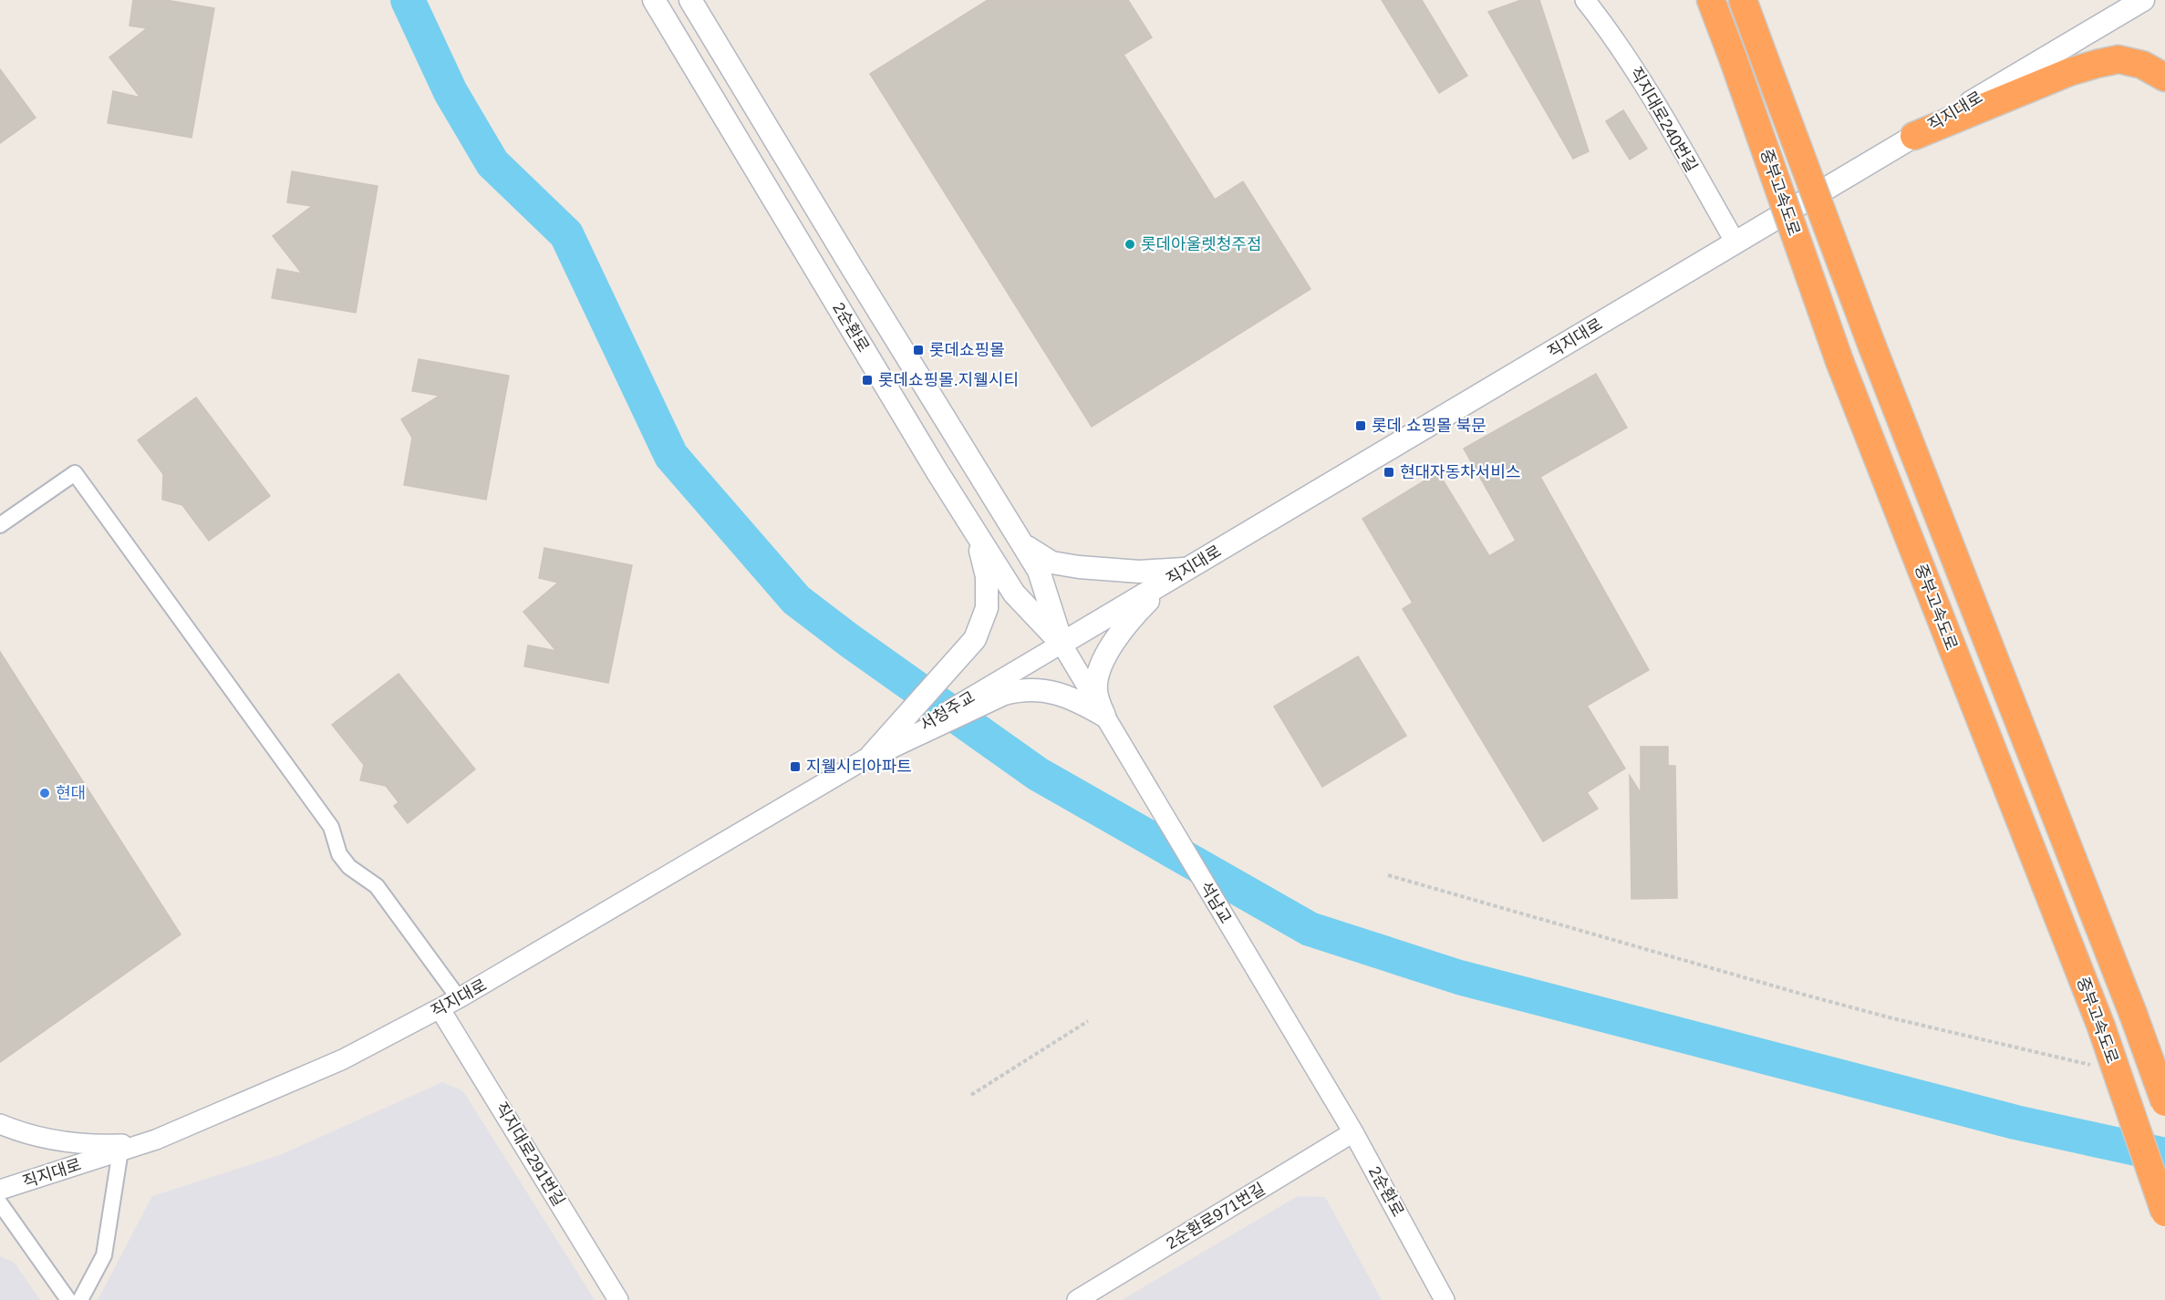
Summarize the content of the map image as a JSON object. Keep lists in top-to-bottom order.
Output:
{
  "streets": {
    "highway": ["중부고속도로"],
    "main road": ["직지대로", "2순환로"],
    "street": [
      "직지대로240번길",
      "석남교",
      "직지대로291번길",
      "2순환로971번길"
    ]
  },
  "crossings": [
    ["직지대로", "직지대로240번길"],
    ["직지대로", "2순환로"],
    ["직지대로", "직지대로291번길"],
    ["2순환로", "석남교"],
    ["2순환로", "2순환로971번길"]
  ],
  "places": {
    "other": ["롯데아울렛청주점", "현대"],
    "transit": [
      "롯데쇼핑몰",
      "롯데쇼핑몰.지웰시티",
      "롯데 쇼핑몰 북문",
      "현대자동차서비스",
      "지웰시티아파트"
    ]
  }
}
